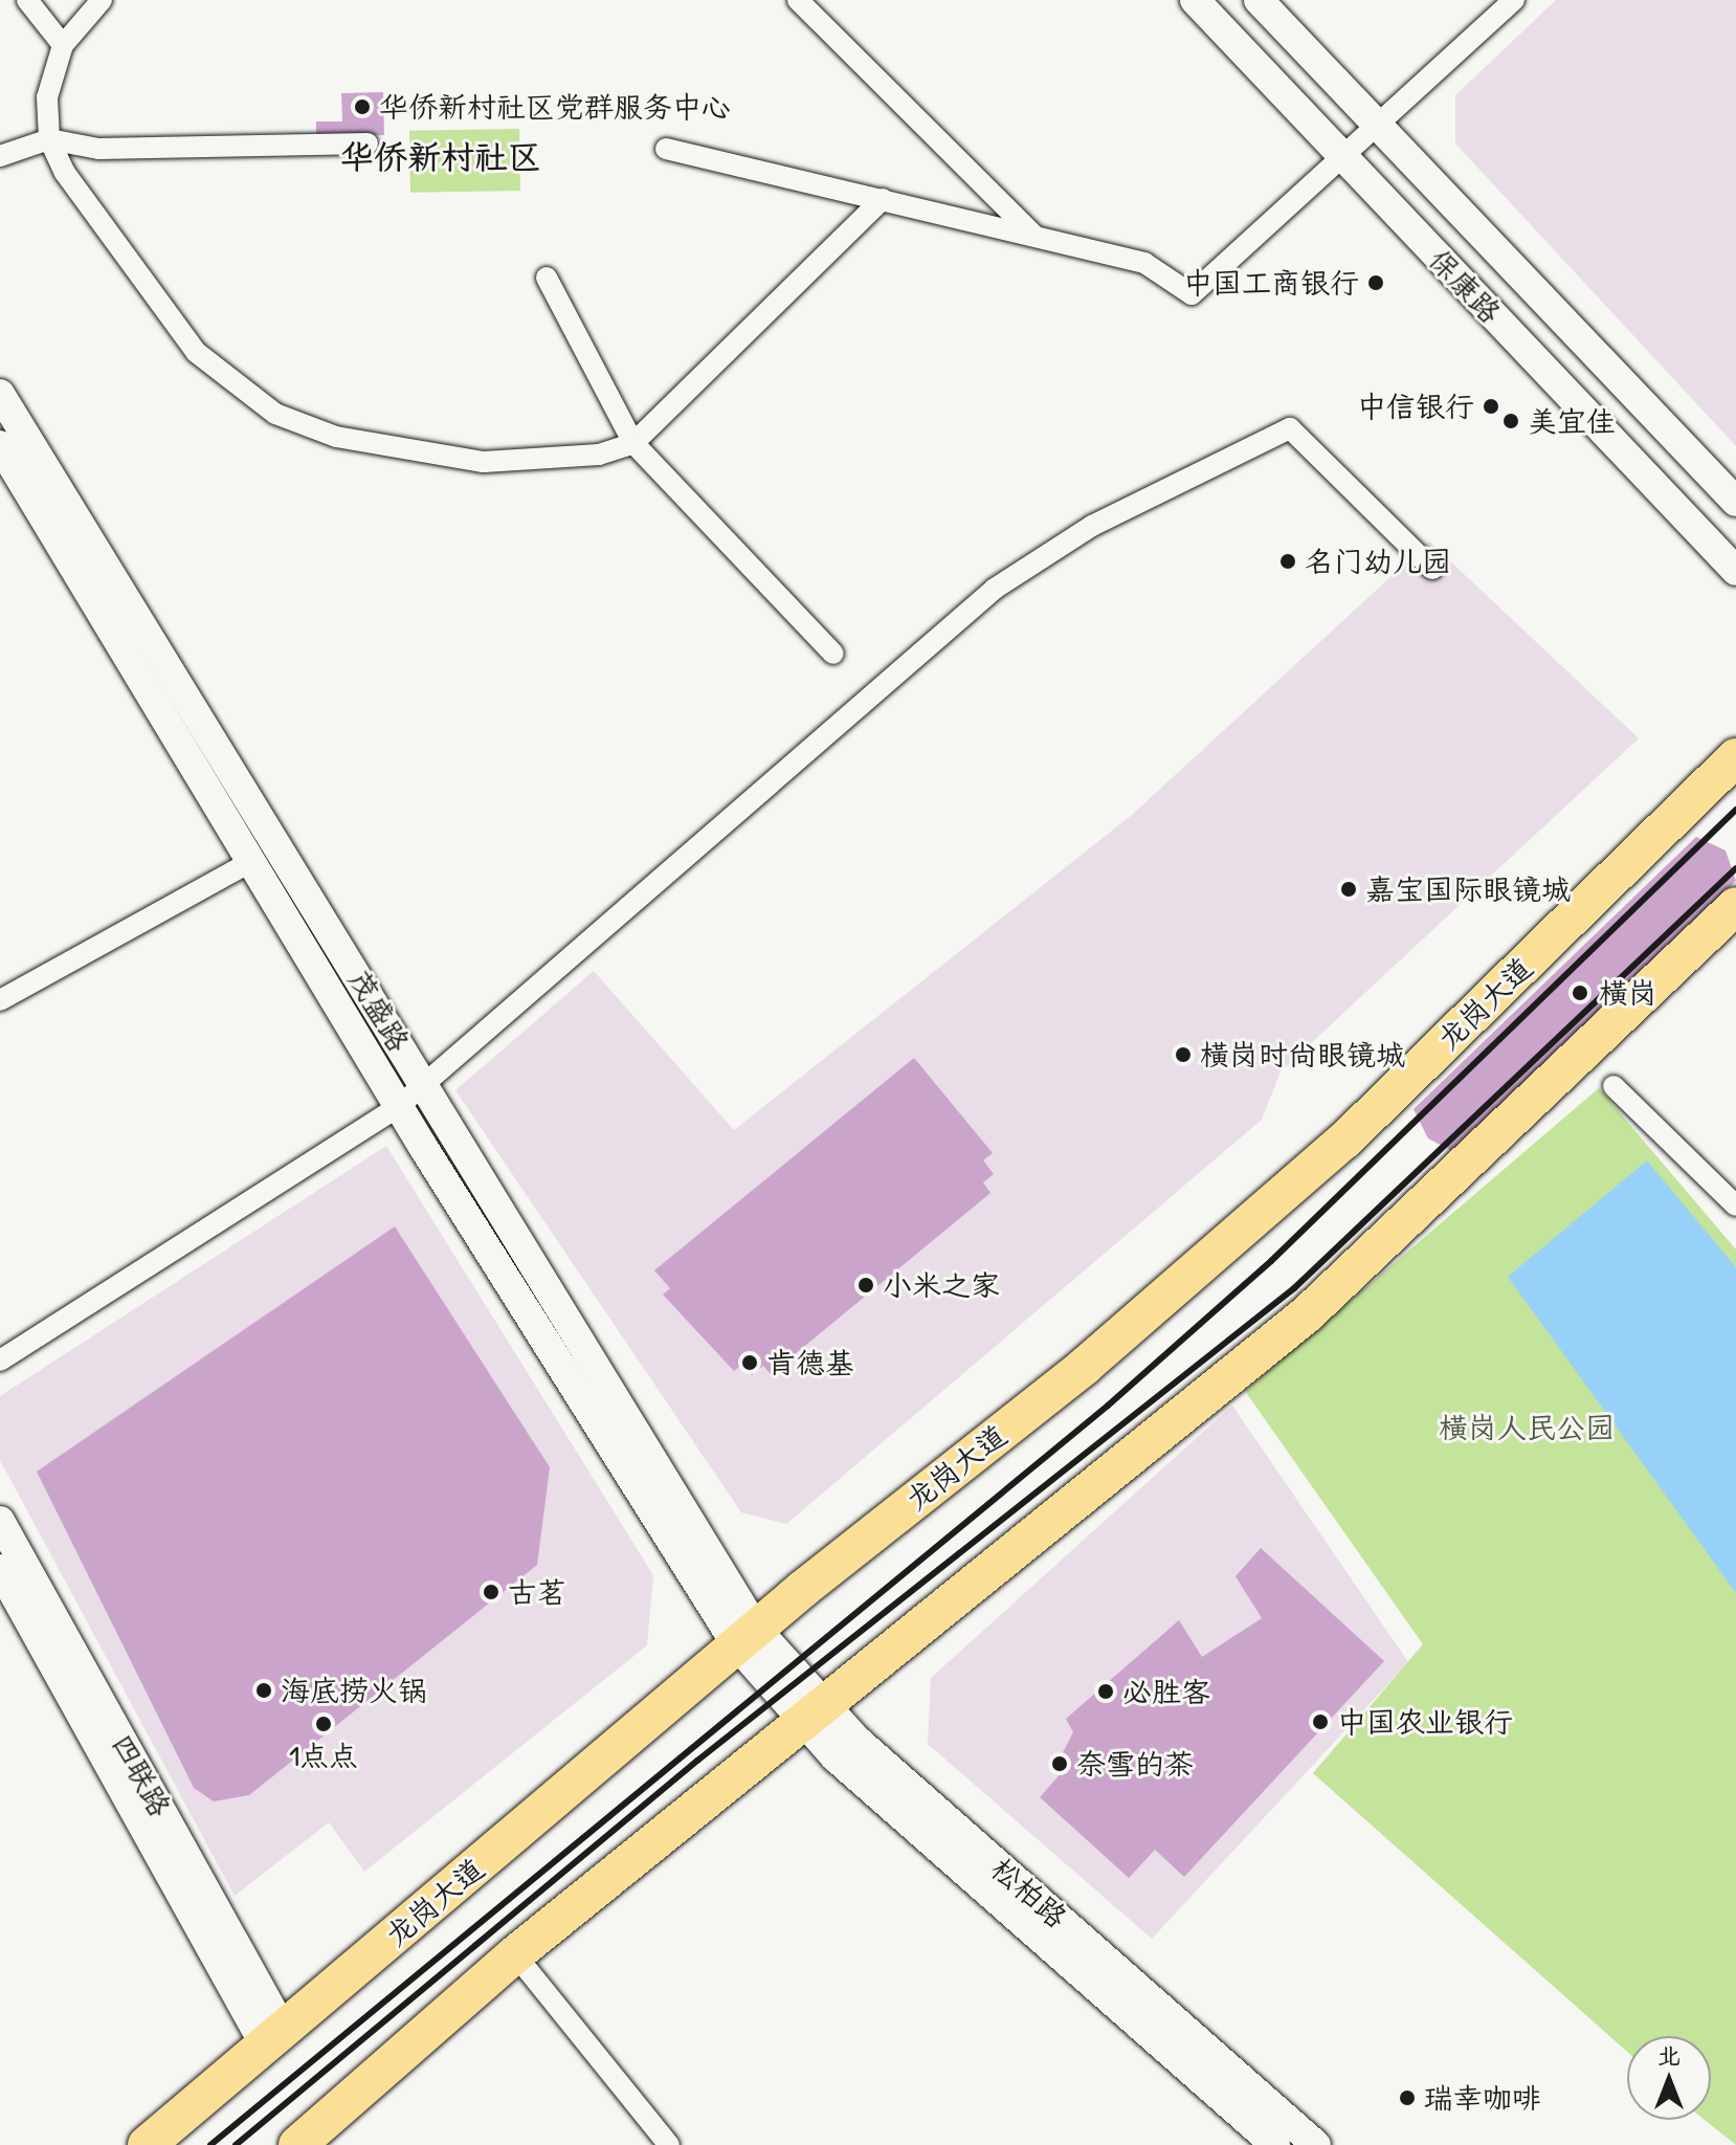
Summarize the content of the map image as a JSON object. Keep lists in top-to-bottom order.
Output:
{
  "streets": {
    "highway": ["龙岗大道"],
    "street": [
      "保康路",
      "茂盛路",
      "四联路",
      "松柏路"
    ]
  },
  "crossings": [
    ["龙岗大道", "茂盛路"],
    ["龙岗大道", "四联路"],
    ["龙岗大道", "松柏路"],
    ["茂盛路", "松柏路"]
  ],
  "districts": ["华侨新村社区"],
  "parks": ["横岗人民公园"],
  "places": [
    "华侨新村社区党群服务中心",
    "中国工商银行",
    "中信银行",
    "美宜佳",
    "名门幼儿园",
    "嘉宝国际眼镜城",
    "横岗",
    "横岗时尚眼镜城",
    "小米之家",
    "肯德基",
    "古茗",
    "海底捞火锅",
    "必胜客",
    "中国农业银行",
    "1点点",
    "奈雪的茶",
    "瑞幸咖啡"
  ],
  "north": "top"
}
